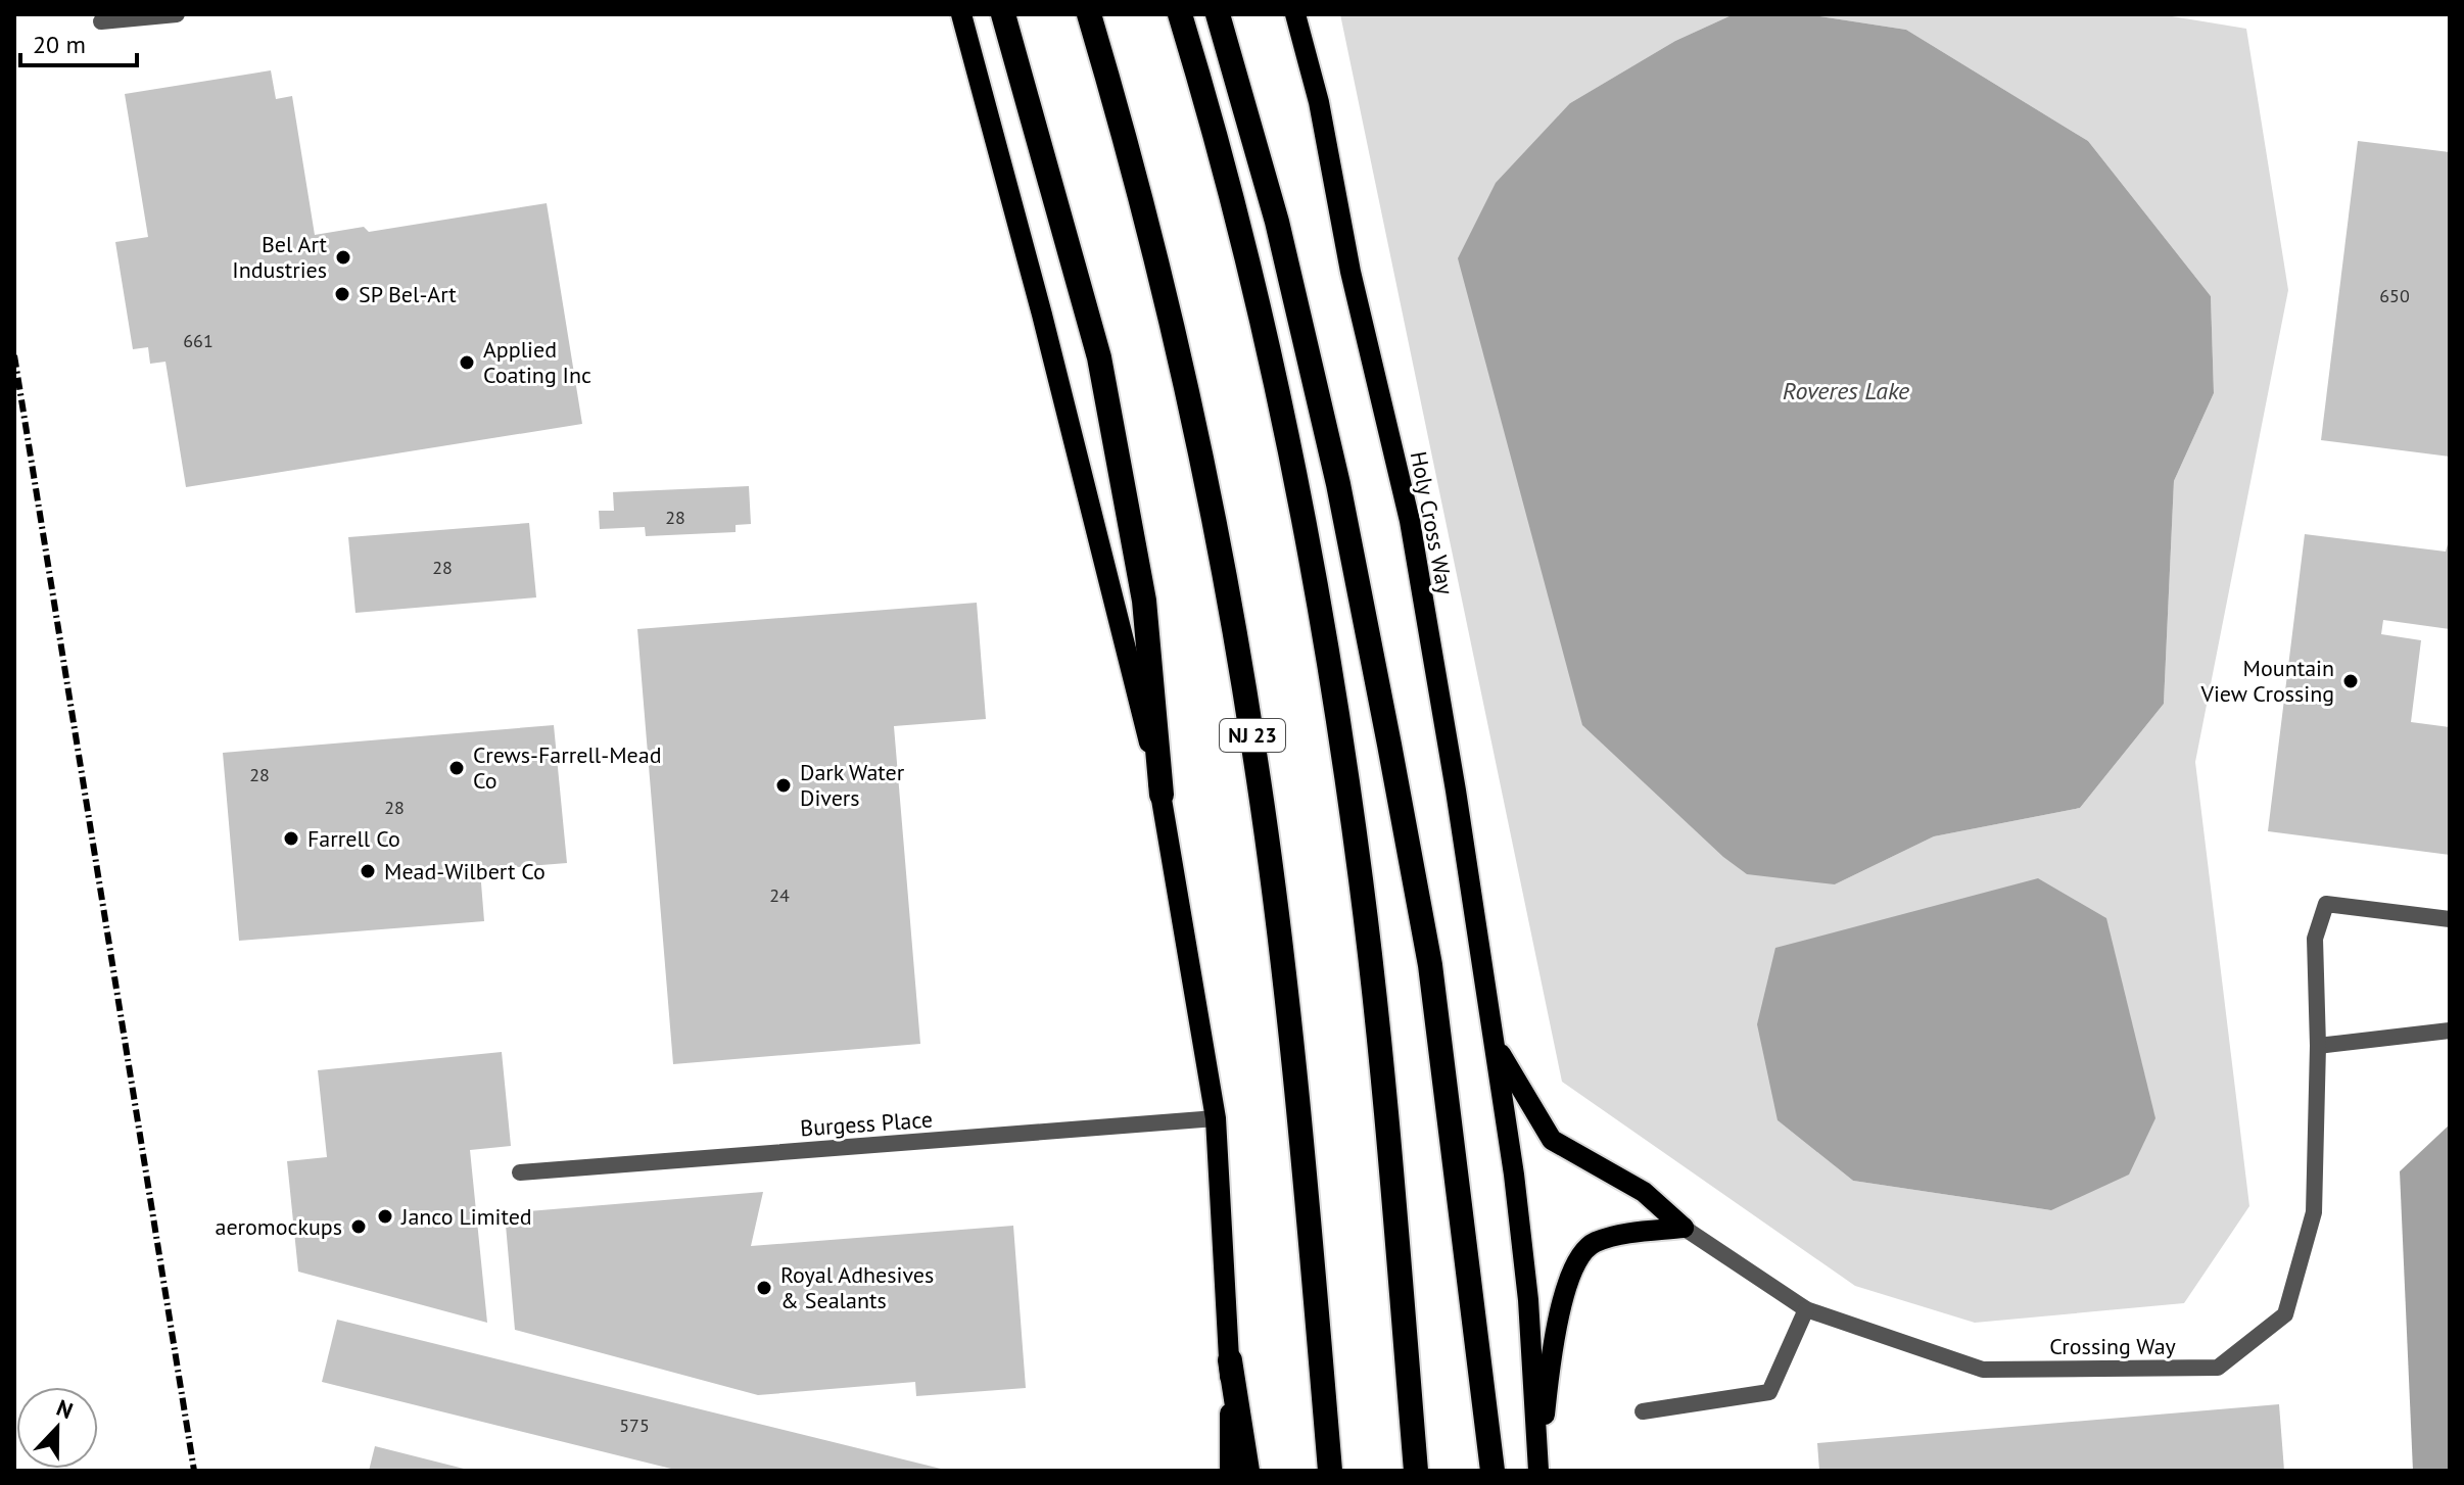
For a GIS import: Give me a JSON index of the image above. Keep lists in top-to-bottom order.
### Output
{
  "streets": {
    "highway": ["NJ 23"],
    "main road": ["Holy Cross Way"],
    "lane": ["Burgess Place", "Crossing Way"]
  },
  "water": ["Roveres Lake"],
  "places": [
    "Bel Art Industries",
    "SP Bel-Art",
    "Applied Coating Inc",
    "Mountain View Crossing",
    "Crews-Farrell-Mead Co",
    "Dark Water Divers",
    "Farrell Co",
    "Mead-Wilbert Co",
    "Janco Limited",
    "aeromockups",
    "Royal Adhesives & Sealants"
  ],
  "house_numbers": [
    "650",
    "661",
    "28",
    "28",
    "28",
    "28",
    "24",
    "575"
  ],
  "scale_bar": "20 m",
  "north": "top"
}
